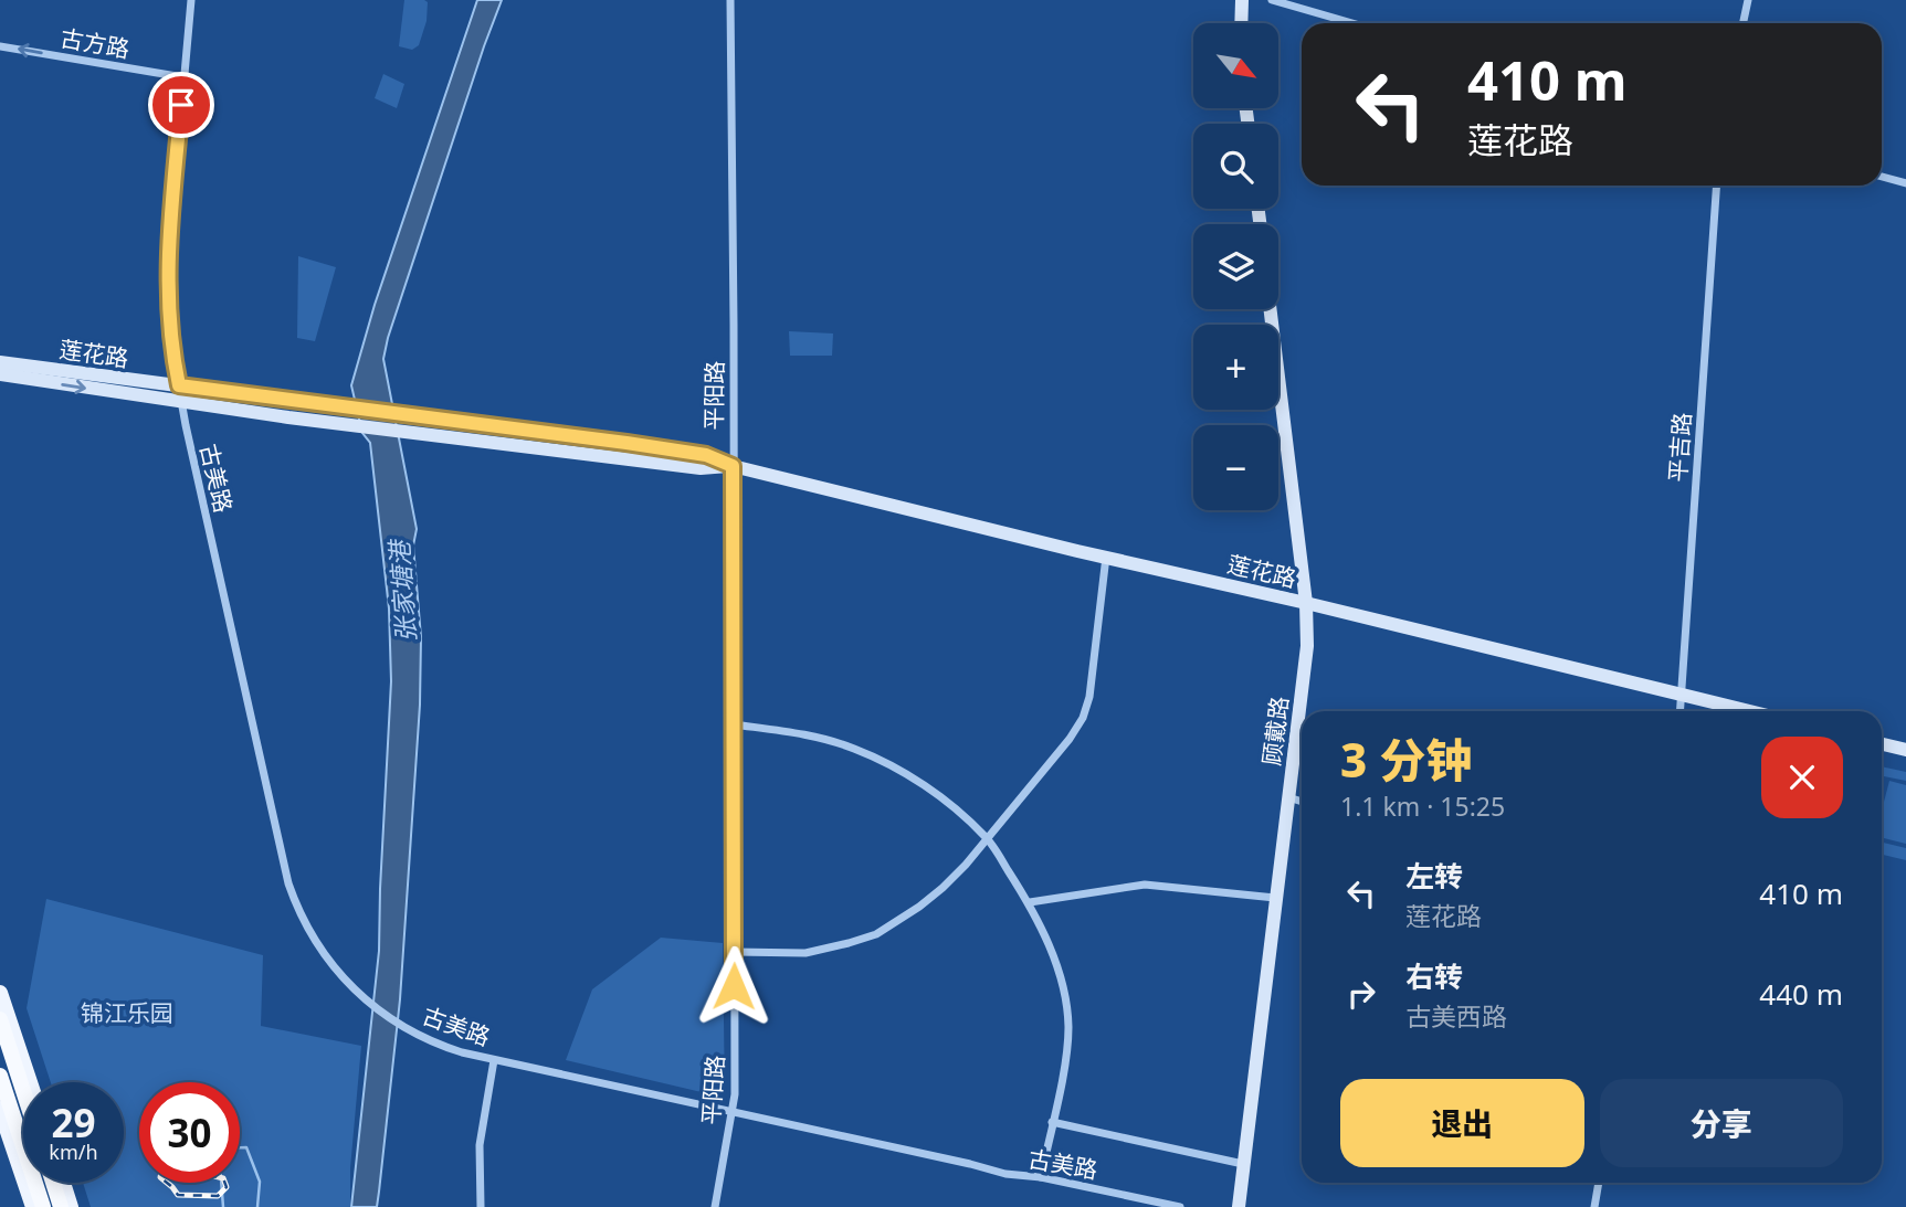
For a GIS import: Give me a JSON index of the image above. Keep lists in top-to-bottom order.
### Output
{
  "streets": {
    "main road": ["莲花路", "顾戴路"],
    "street": [
      "古方路",
      "平阳路",
      "平吉路",
      "古美路"
    ]
  },
  "crossings": [
    ["古方路", "古美路"],
    ["莲花路", "平阳路"],
    ["莲花路", "平吉路"],
    ["莲花路", "古美路"],
    ["莲花路", "顾戴路"],
    ["平阳路", "古美路"]
  ],
  "one_way": ["古方路"],
  "water": ["张家塘港"],
  "parks": ["锦江乐园"],
  "north": "bottom right",
  "page": {
    "map_buttons": ["+", "−"],
    "turn": ["410 m", "莲花路"],
    "heading": ["3 分钟", "1.1 km · 15:25"],
    "list": [
      {
        "name": "左转",
        "note": "莲花路",
        "value": "410 m"
      },
      {
        "name": "右转",
        "note": "古美西路",
        "value": "440 m"
      }
    ],
    "buttons": ["退出", "分享"],
    "speed": "29 km/h",
    "limit": "30"
  }
}
